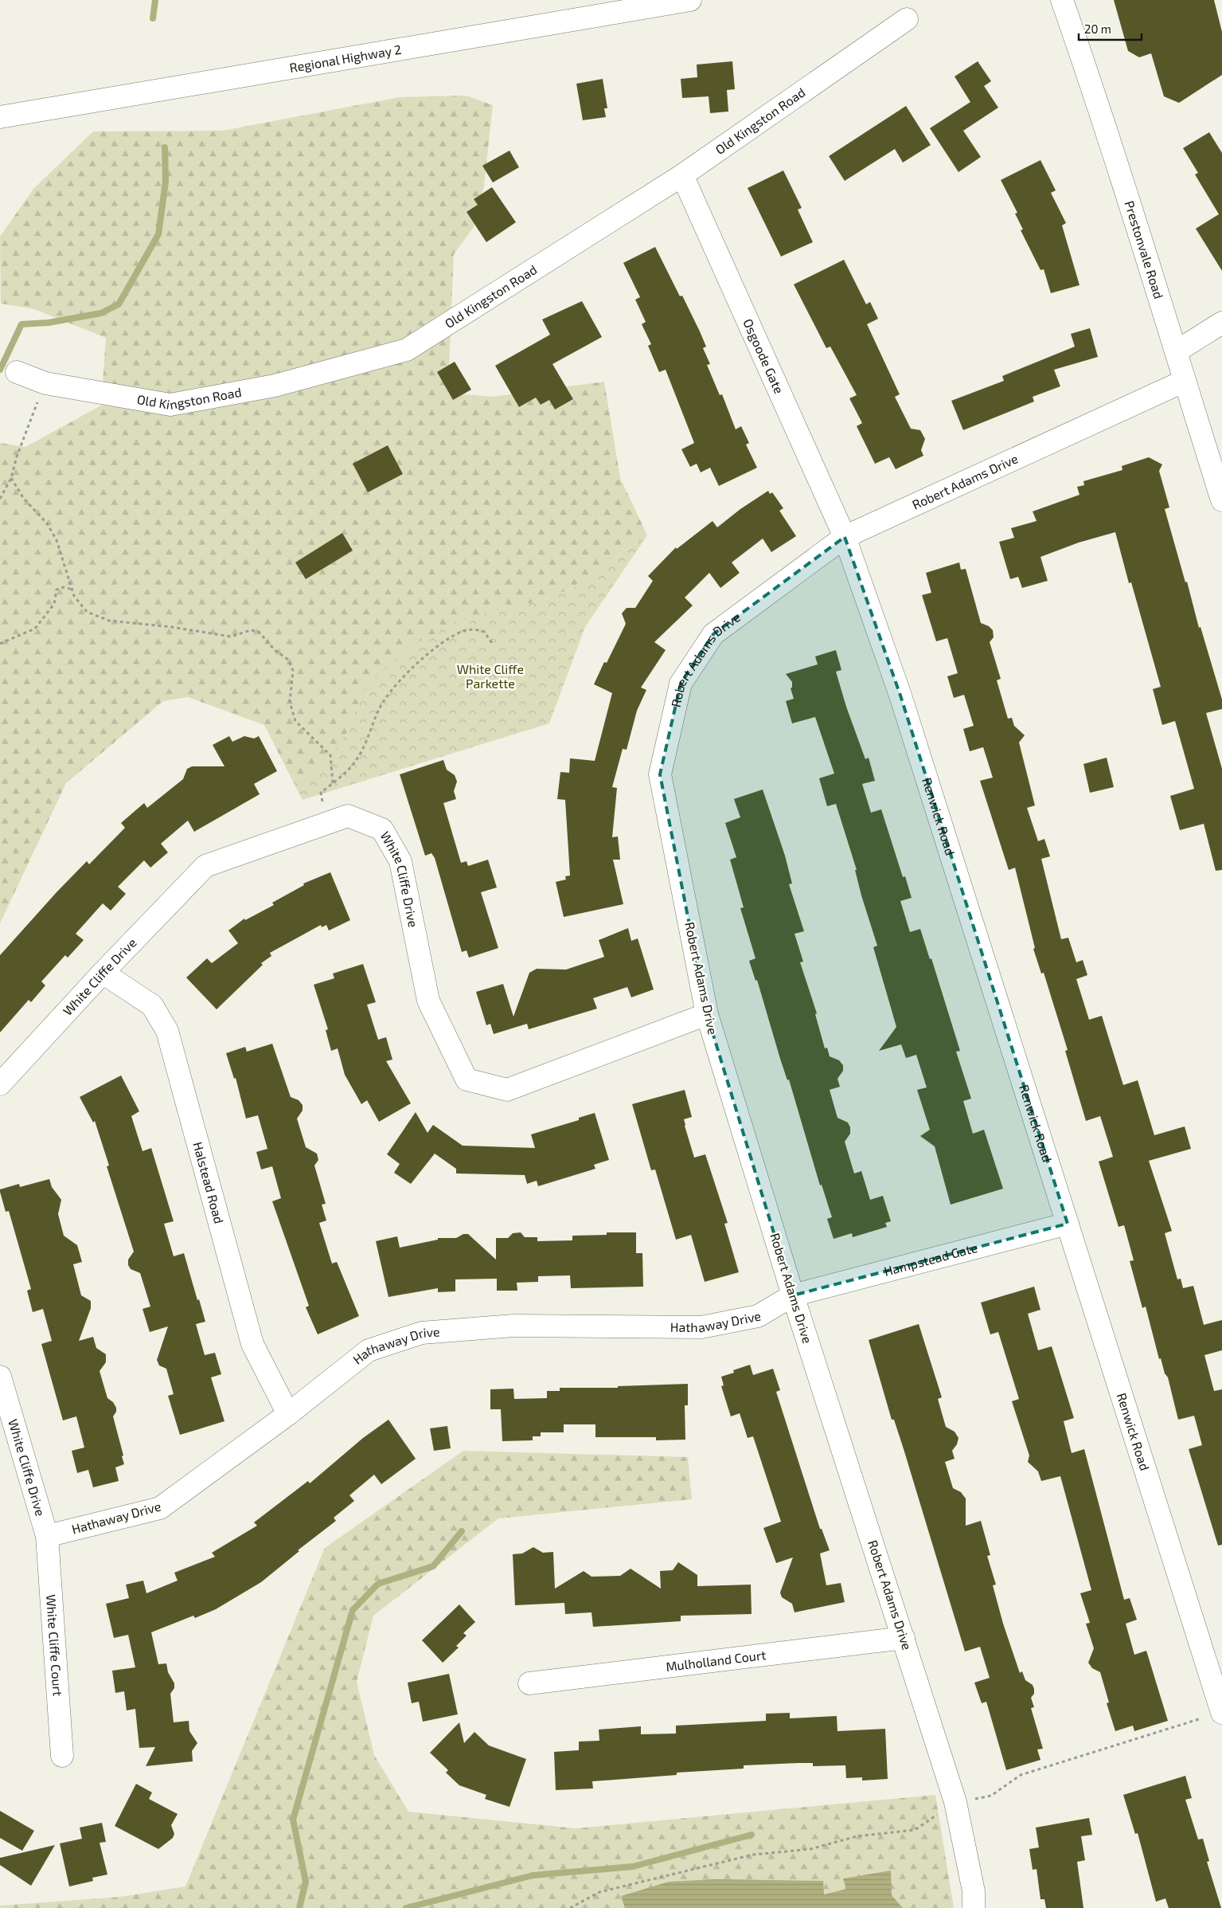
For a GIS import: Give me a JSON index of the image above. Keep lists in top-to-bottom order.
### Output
{
  "streets": {
    "street": [
      "Regional Highway 2",
      "Old Kingston Road",
      "Prestonvale Road",
      "Osgoode Gate",
      "Robert Adams Drive",
      "Renwick Road",
      "White Cliffe Drive",
      "Halstead Road",
      "Hampstead Gate",
      "Hathaway Drive",
      "White Cliffe Court",
      "Mulholland Court"
    ]
  },
  "crossings": [
    ["Old Kingston Road", "Osgoode Gate"],
    ["Prestonvale Road", "Robert Adams Drive"],
    ["Osgoode Gate", "Robert Adams Drive"],
    ["Osgoode Gate", "Renwick Road"],
    ["Robert Adams Drive", "Renwick Road"],
    ["Robert Adams Drive", "White Cliffe Drive"],
    ["Robert Adams Drive", "Hampstead Gate"],
    ["Robert Adams Drive", "Hathaway Drive"],
    ["Robert Adams Drive", "Mulholland Court"],
    ["Renwick Road", "Hampstead Gate"],
    ["White Cliffe Drive", "Halstead Road"],
    ["White Cliffe Drive", "Hathaway Drive"],
    ["White Cliffe Drive", "White Cliffe Court"],
    ["Halstead Road", "Hathaway Drive"],
    ["Hampstead Gate", "Hathaway Drive"],
    ["Hathaway Drive", "White Cliffe Court"]
  ],
  "parks": ["White Cliffe Parkette"],
  "scale_bar": "20 m"
}
